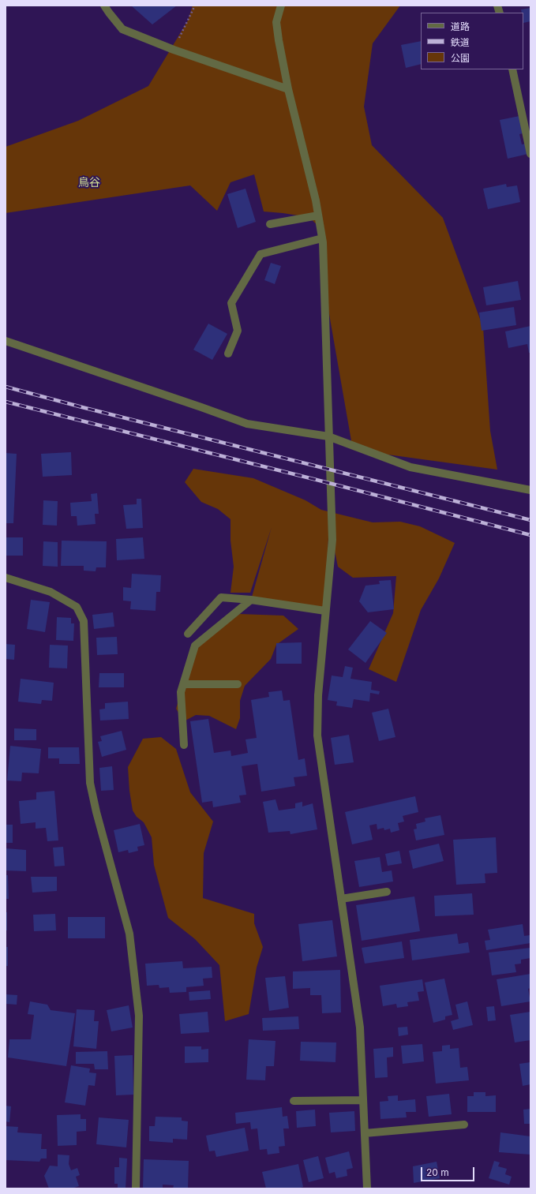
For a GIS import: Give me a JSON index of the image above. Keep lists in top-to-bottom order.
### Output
{
  "districts": ["鳥谷"],
  "legend": ["道路", "鉄道", "公園"],
  "scale_bar": "20 m"
}
